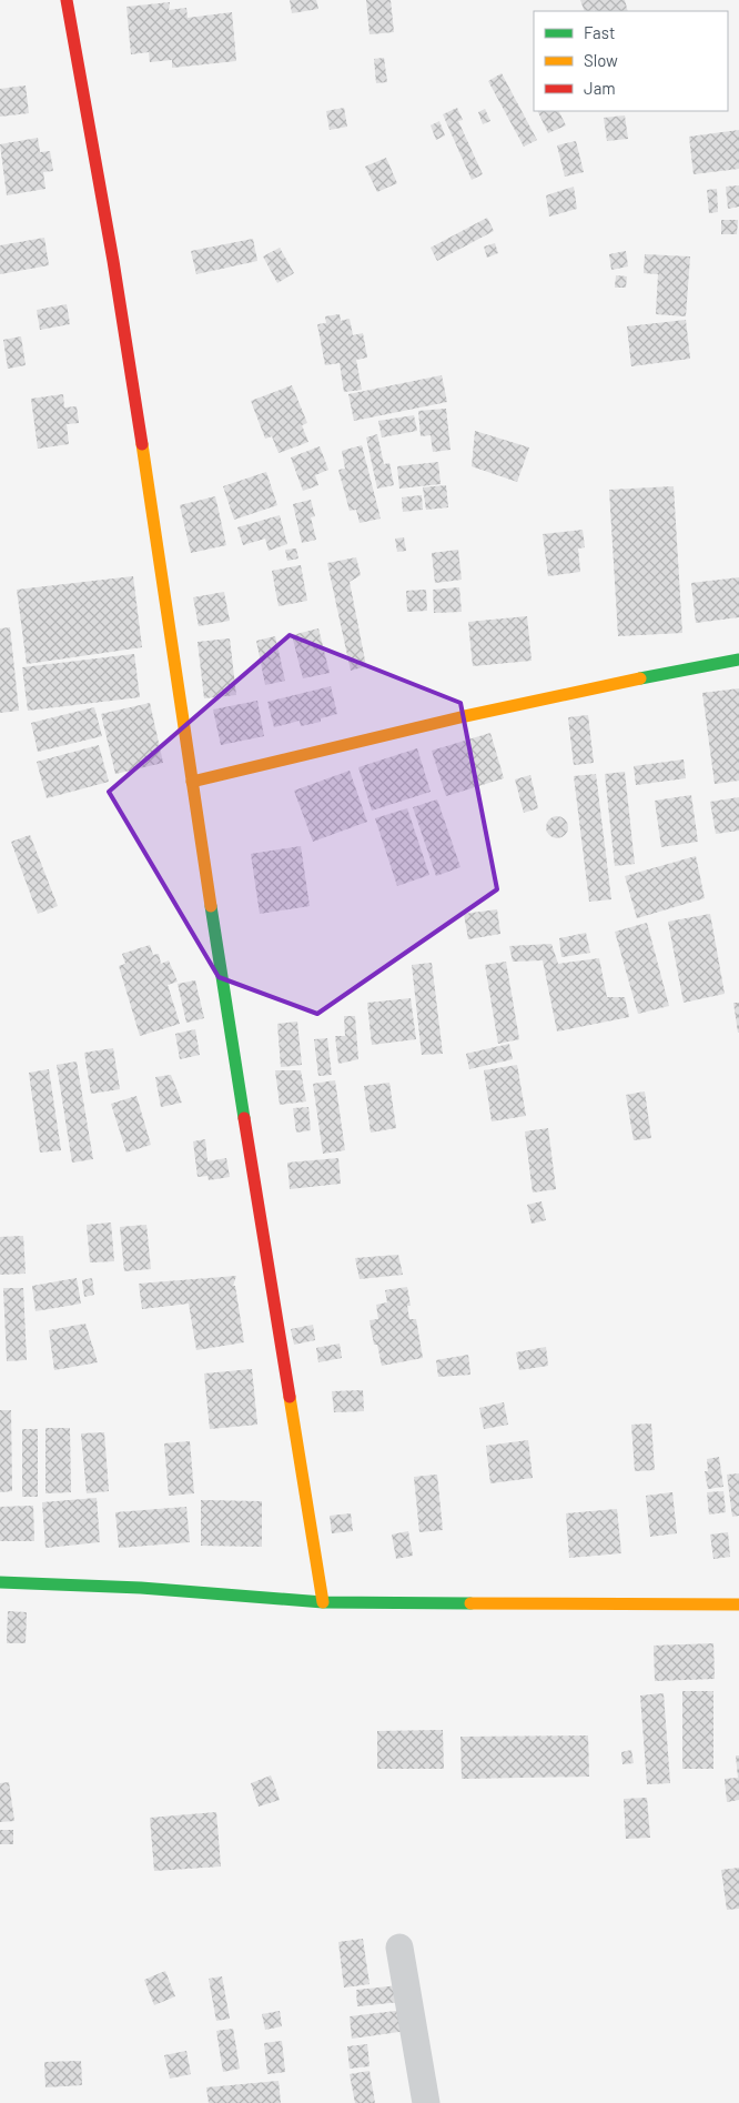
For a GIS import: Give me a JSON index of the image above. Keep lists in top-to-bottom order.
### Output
{
  "legend": ["Fast", "Slow", "Jam"]
}
